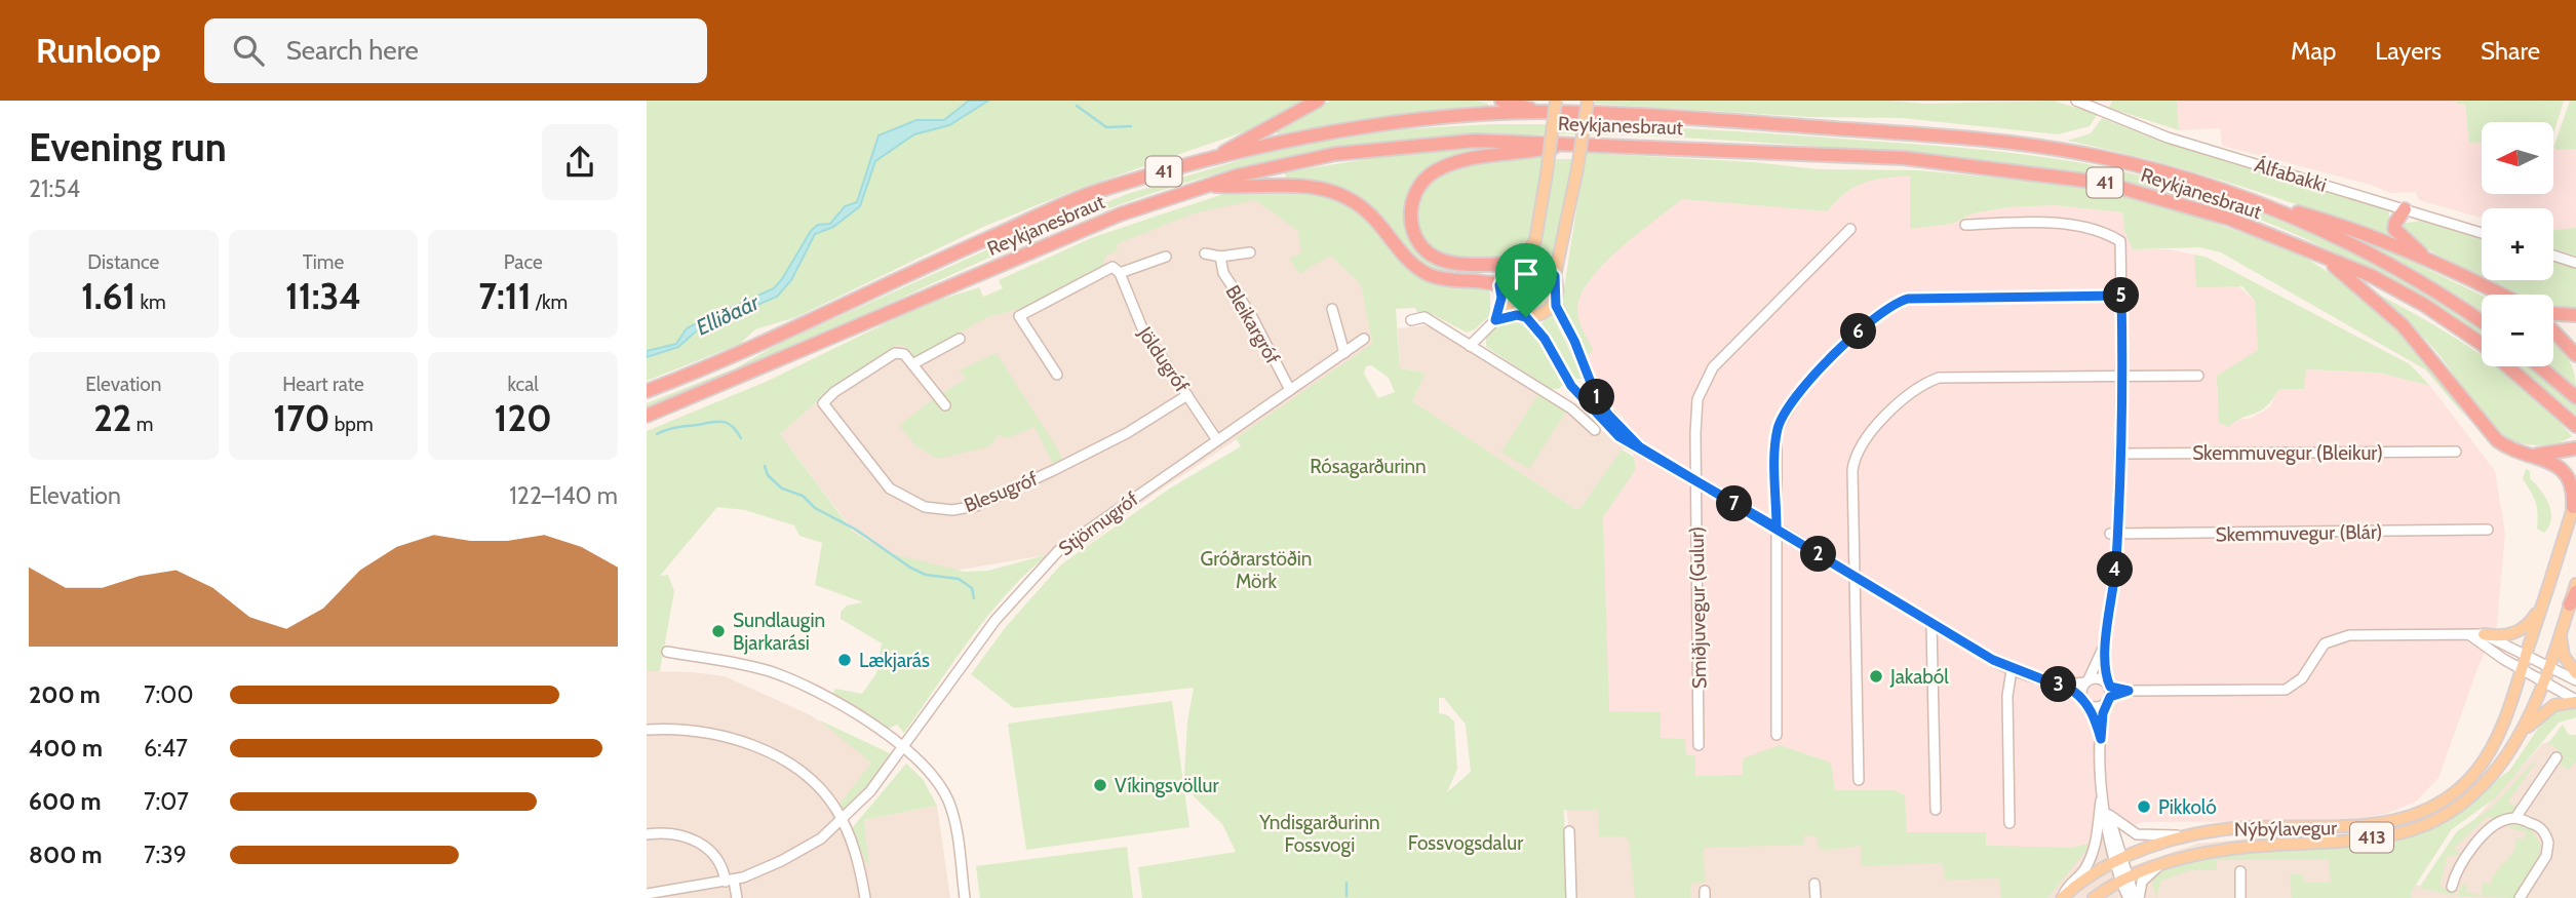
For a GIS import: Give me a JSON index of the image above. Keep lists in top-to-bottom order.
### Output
{
  "streets": {
    "highway": ["Reykjanesbraut", "41"],
    "main road": ["Nýbýlavegur", "413"],
    "street": [
      "Álfabakki",
      "Bleikargróf",
      "Jöldugróf",
      "Skemmuvegur (Bleikur)",
      "Blesugróf",
      "Stjörnugróf",
      "Skemmuvegur (Blár)",
      "Smiðjuvegur (Gulur)"
    ]
  },
  "crossings": [
    ["Bleikargróf", "Stjörnugróf"],
    ["Jöldugróf", "Blesugróf"],
    ["Jöldugróf", "Stjörnugróf"]
  ],
  "water": ["Elliðaár"],
  "parks": [
    "Rósagarðurinn",
    "Gróðrarstöðin Mörk",
    "Yndisgarðurinn Fossvogi",
    "Fossvogsdalur"
  ],
  "places": [
    "Sundlaugin Bjarkarási",
    "Lækjarás",
    "Jakaból",
    "Víkingsvöllur",
    "Pikkoló"
  ],
  "north": "left",
  "page": {
    "header": "Runloop",
    "search": "Search here",
    "nav": ["Map", "Layers", "Share"],
    "heading": ["Evening run", "21:54"],
    "map_buttons": ["+", "−"],
    "stats": [
      ["Distance", "1.61 km"],
      ["Time", "11:34"],
      ["Pace", "7:11 /km"],
      ["Elevation", "22 m"],
      ["Heart rate", "170 bpm"],
      ["kcal", "120"]
    ],
    "pins": [
      "5",
      "6",
      "1",
      "7",
      "2",
      "4",
      "3"
    ],
    "chart": ["Elevation", "122–140 m"],
    "list": [
      {
        "name": "200 m",
        "note": "7:00"
      },
      {
        "name": "400 m",
        "note": "6:47"
      },
      {
        "name": "600 m",
        "note": "7:07"
      },
      {
        "name": "800 m",
        "note": "7:39"
      }
    ]
  }
}
